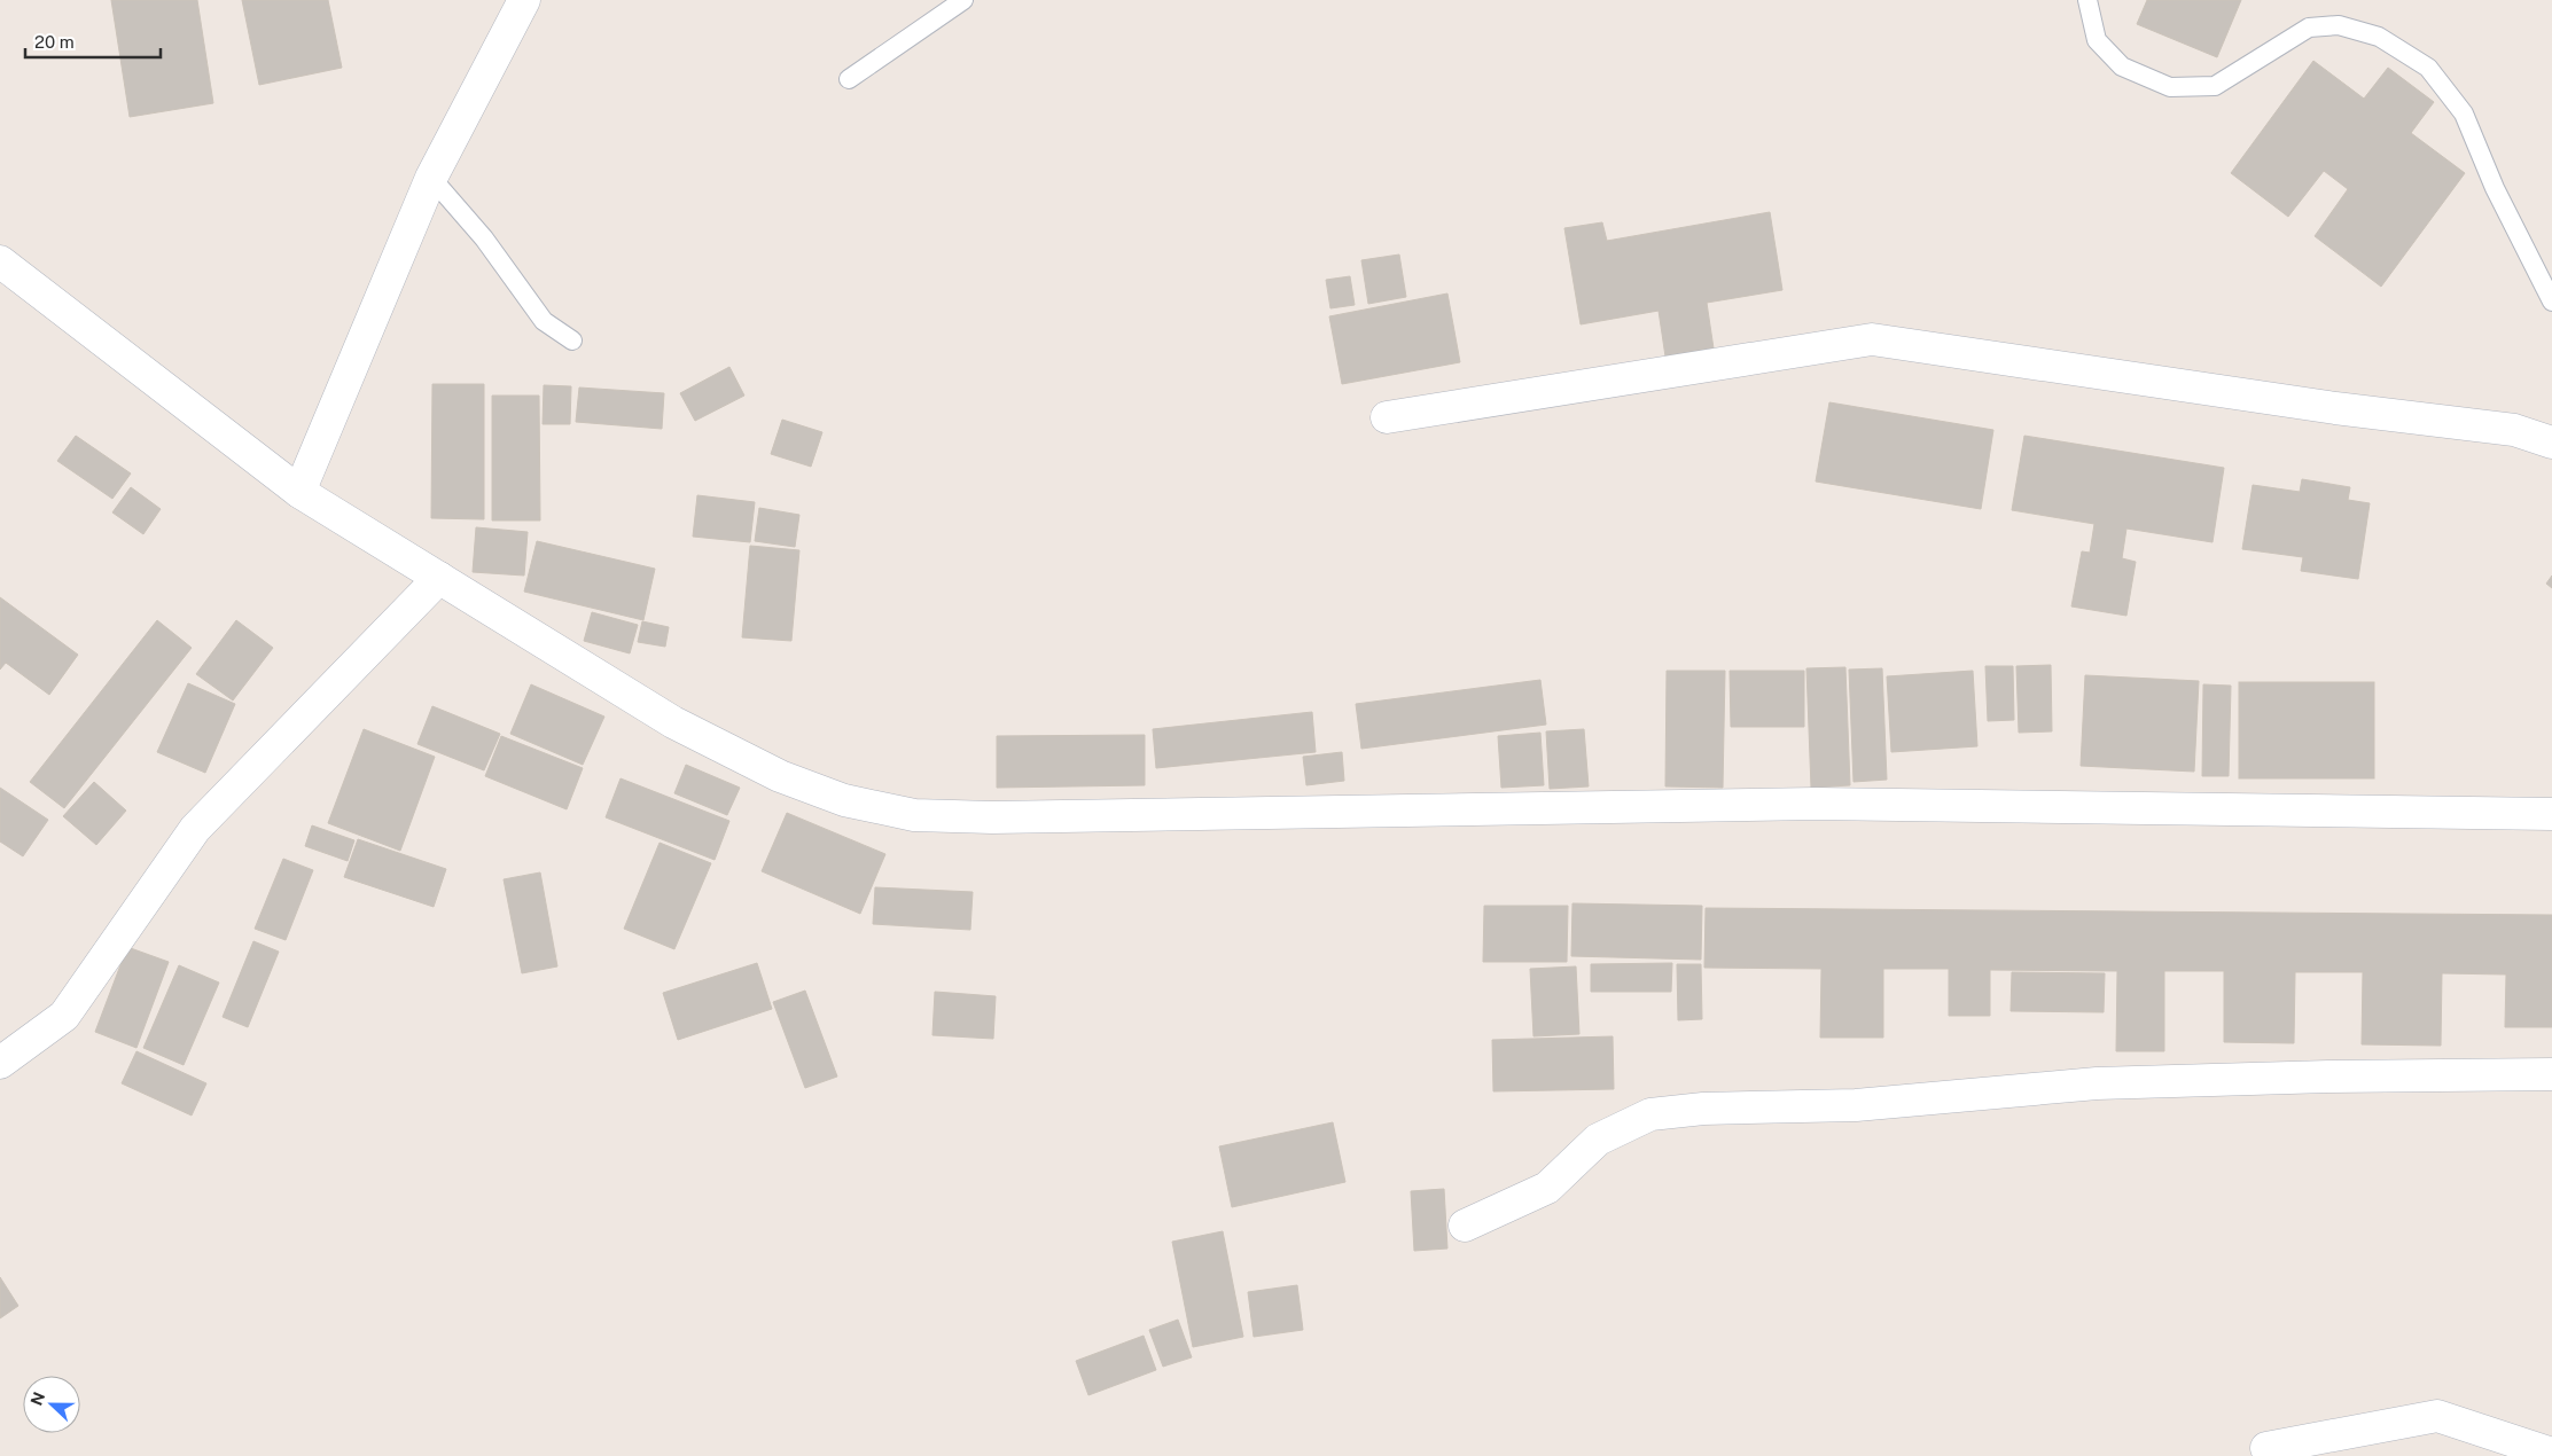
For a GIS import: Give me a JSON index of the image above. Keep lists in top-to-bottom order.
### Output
{
  "scale_bar": "20 m",
  "north": "left"
}
